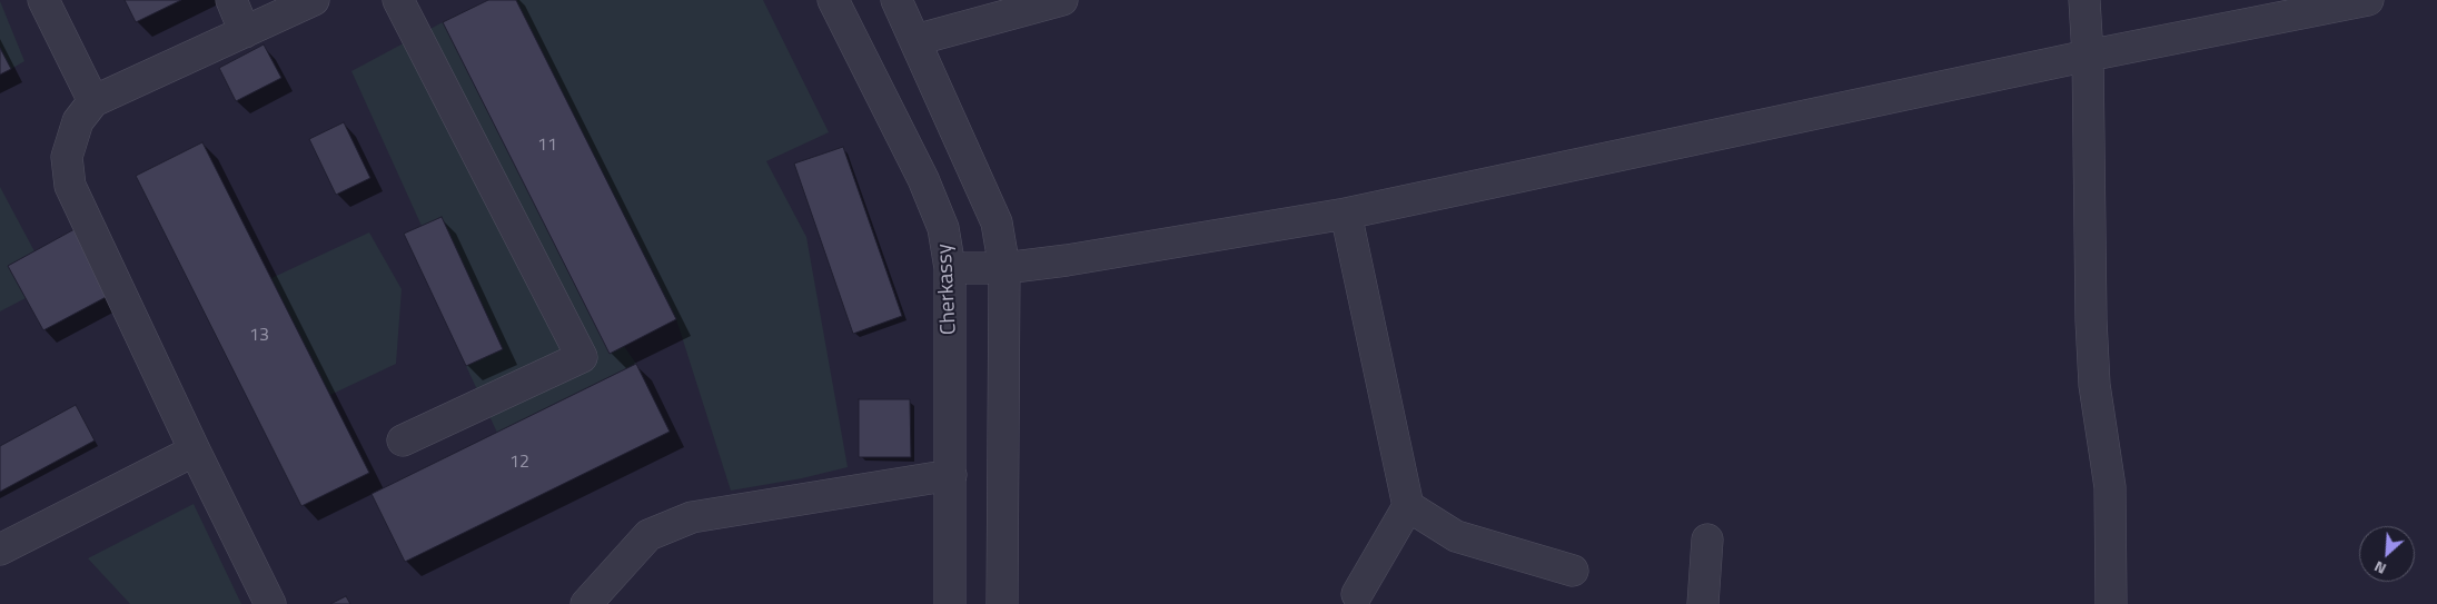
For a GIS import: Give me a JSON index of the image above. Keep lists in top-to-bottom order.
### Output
{
  "streets": {
    "street": ["Cherkassy"]
  },
  "house_numbers": ["11", "13", "12"],
  "north": "bottom left"
}
